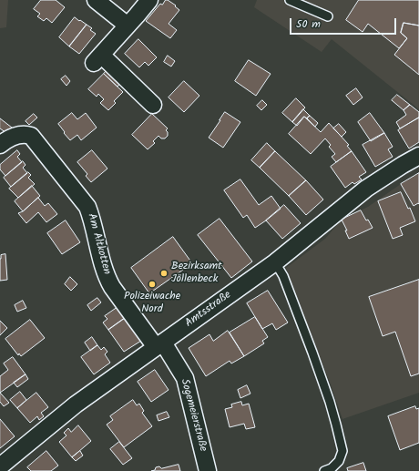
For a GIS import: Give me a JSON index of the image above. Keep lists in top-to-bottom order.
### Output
{
  "streets": {
    "street": ["Am Altkotten", "Amtsstraße", "Sogemeierstraße"]
  },
  "crossings": [
    ["Am Altkotten", "Amtsstraße"],
    ["Am Altkotten", "Sogemeierstraße"],
    ["Amtsstraße", "Sogemeierstraße"]
  ],
  "places": ["Bezirksamt Jöllenbeck", "Polizeiwache Nord"],
  "scale_bar": "50 m"
}
